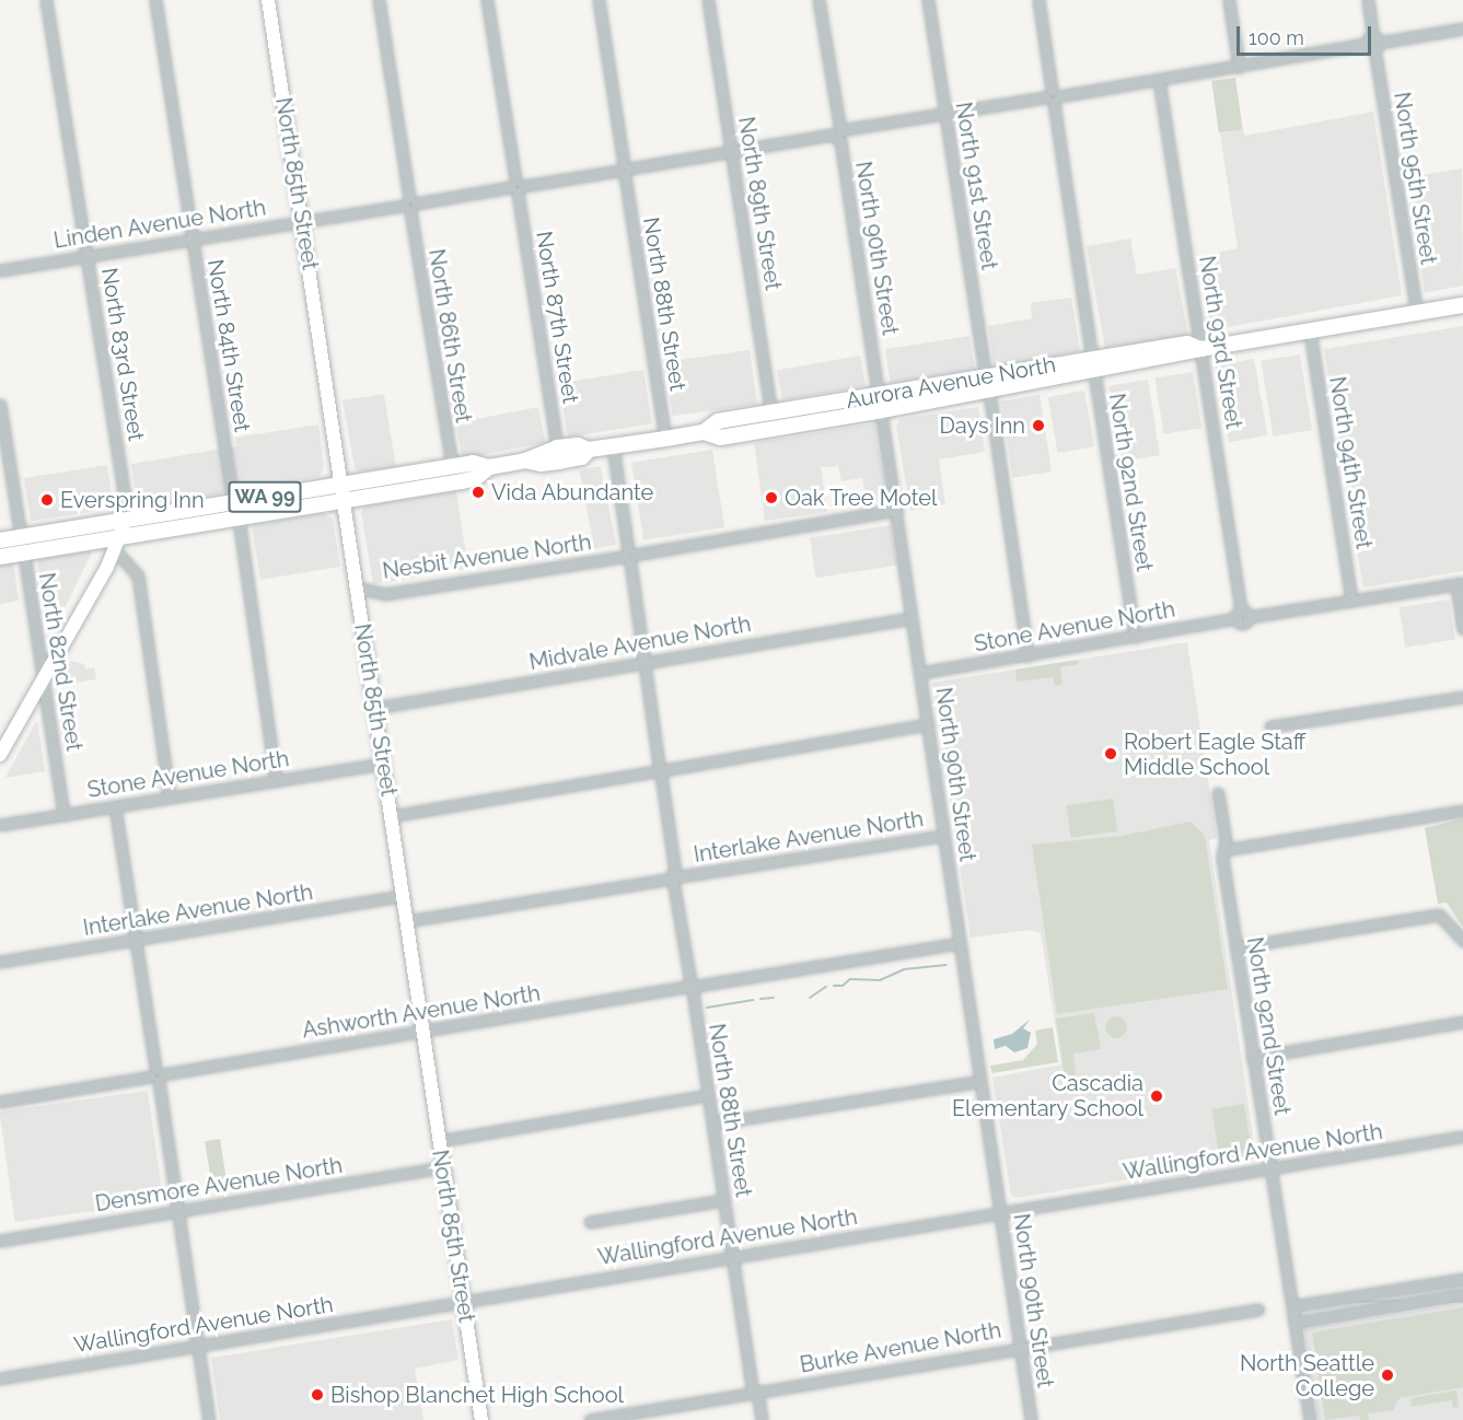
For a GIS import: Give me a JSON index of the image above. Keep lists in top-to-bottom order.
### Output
{
  "streets": {
    "highway": ["Aurora Avenue North", "WA 99"],
    "main road": ["North 85th Street"],
    "street": [
      "North 95th Street",
      "North 91st Street",
      "North 89th Street",
      "Linden Avenue North",
      "North 90th Street",
      "North 88th Street",
      "North 87th Street",
      "North 86th Street",
      "North 93rd Street",
      "North 84th Street",
      "North 83rd Street",
      "North 94th Street",
      "North 92nd Street",
      "Nesbit Avenue North",
      "Stone Avenue North",
      "Midvale Avenue North",
      "North 82nd Street",
      "Interlake Avenue North",
      "Ashworth Avenue North",
      "Wallingford Avenue North",
      "Densmore Avenue North",
      "Burke Avenue North"
    ]
  },
  "crossings": [
    ["North 95th Street", "Linden Avenue North"],
    ["North 95th Street", "Aurora Avenue North"],
    ["North 85th Street", "Linden Avenue North"],
    ["North 85th Street", "Aurora Avenue North"],
    ["North 85th Street", "Nesbit Avenue North"],
    ["North 85th Street", "Stone Avenue North"],
    ["North 85th Street", "Midvale Avenue North"],
    ["North 85th Street", "Interlake Avenue North"],
    ["North 85th Street", "Ashworth Avenue North"],
    ["North 85th Street", "Wallingford Avenue North"],
    ["North 85th Street", "Densmore Avenue North"],
    ["North 91st Street", "Linden Avenue North"],
    ["North 91st Street", "Aurora Avenue North"],
    ["North 91st Street", "Stone Avenue North"],
    ["North 89th Street", "Linden Avenue North"],
    ["North 89th Street", "Aurora Avenue North"],
    ["Linden Avenue North", "North 90th Street"],
    ["Linden Avenue North", "North 88th Street"],
    ["Linden Avenue North", "North 87th Street"],
    ["Linden Avenue North", "North 86th Street"],
    ["Linden Avenue North", "North 93rd Street"],
    ["Linden Avenue North", "North 84th Street"],
    ["Linden Avenue North", "North 83rd Street"],
    ["Linden Avenue North", "North 92nd Street"],
    ["North 90th Street", "Aurora Avenue North"],
    ["North 90th Street", "Nesbit Avenue North"],
    ["North 90th Street", "Stone Avenue North"],
    ["North 90th Street", "Midvale Avenue North"],
    ["North 90th Street", "Interlake Avenue North"],
    ["North 90th Street", "Ashworth Avenue North"],
    ["North 90th Street", "Wallingford Avenue North"],
    ["North 90th Street", "Burke Avenue North"],
    ["North 88th Street", "Aurora Avenue North"],
    ["North 88th Street", "Nesbit Avenue North"],
    ["North 88th Street", "Midvale Avenue North"],
    ["North 88th Street", "Interlake Avenue North"],
    ["North 88th Street", "Ashworth Avenue North"],
    ["North 88th Street", "Wallingford Avenue North"],
    ["North 88th Street", "Burke Avenue North"],
    ["North 87th Street", "Aurora Avenue North"],
    ["North 86th Street", "Aurora Avenue North"],
    ["North 93rd Street", "Aurora Avenue North"],
    ["North 93rd Street", "Stone Avenue North"],
    ["North 84th Street", "Aurora Avenue North"],
    ["North 83rd Street", "Aurora Avenue North"],
    ["Aurora Avenue North", "North 94th Street"],
    ["Aurora Avenue North", "North 92nd Street"],
    ["Aurora Avenue North", "North 82nd Street"],
    ["North 94th Street", "Stone Avenue North"],
    ["North 92nd Street", "Stone Avenue North"],
    ["North 92nd Street", "Wallingford Avenue North"],
    ["Stone Avenue North", "North 82nd Street"]
  ],
  "places": [
    "Days Inn",
    "Vida Abundante",
    "Oak Tree Motel",
    "Everspring Inn",
    "Robert Eagle Staff Middle School",
    "Cascadia Elementary School",
    "North Seattle College",
    "Bishop Blanchet High School"
  ],
  "scale_bar": "100 m"
}
